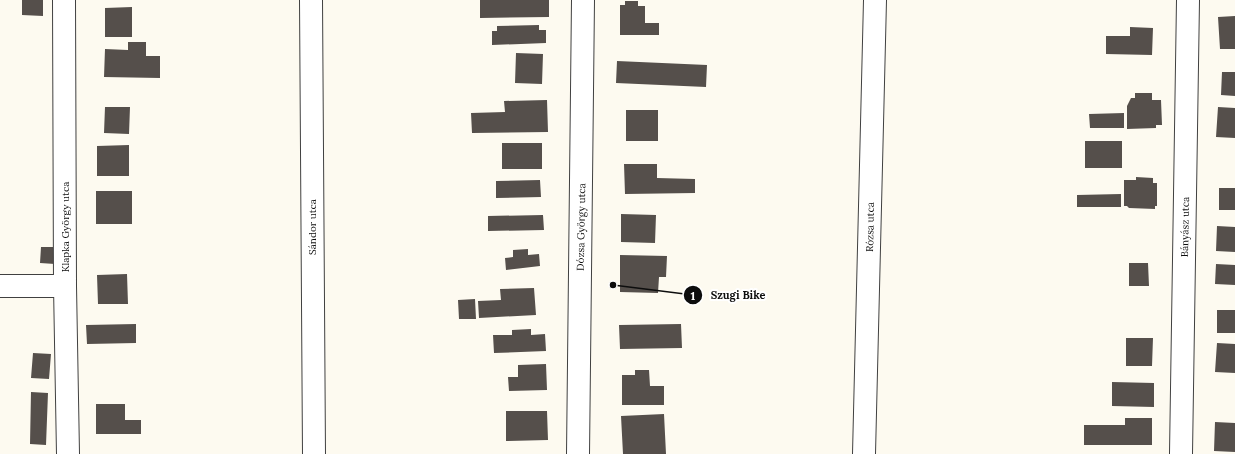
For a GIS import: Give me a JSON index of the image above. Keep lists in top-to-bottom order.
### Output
{
  "streets": {
    "street": [
      "Klapka György utca",
      "Sándor utca",
      "Dózsa György utca",
      "Rózsa utca",
      "Bányász utca"
    ]
  },
  "places": ["Szugi Bike"]
}
